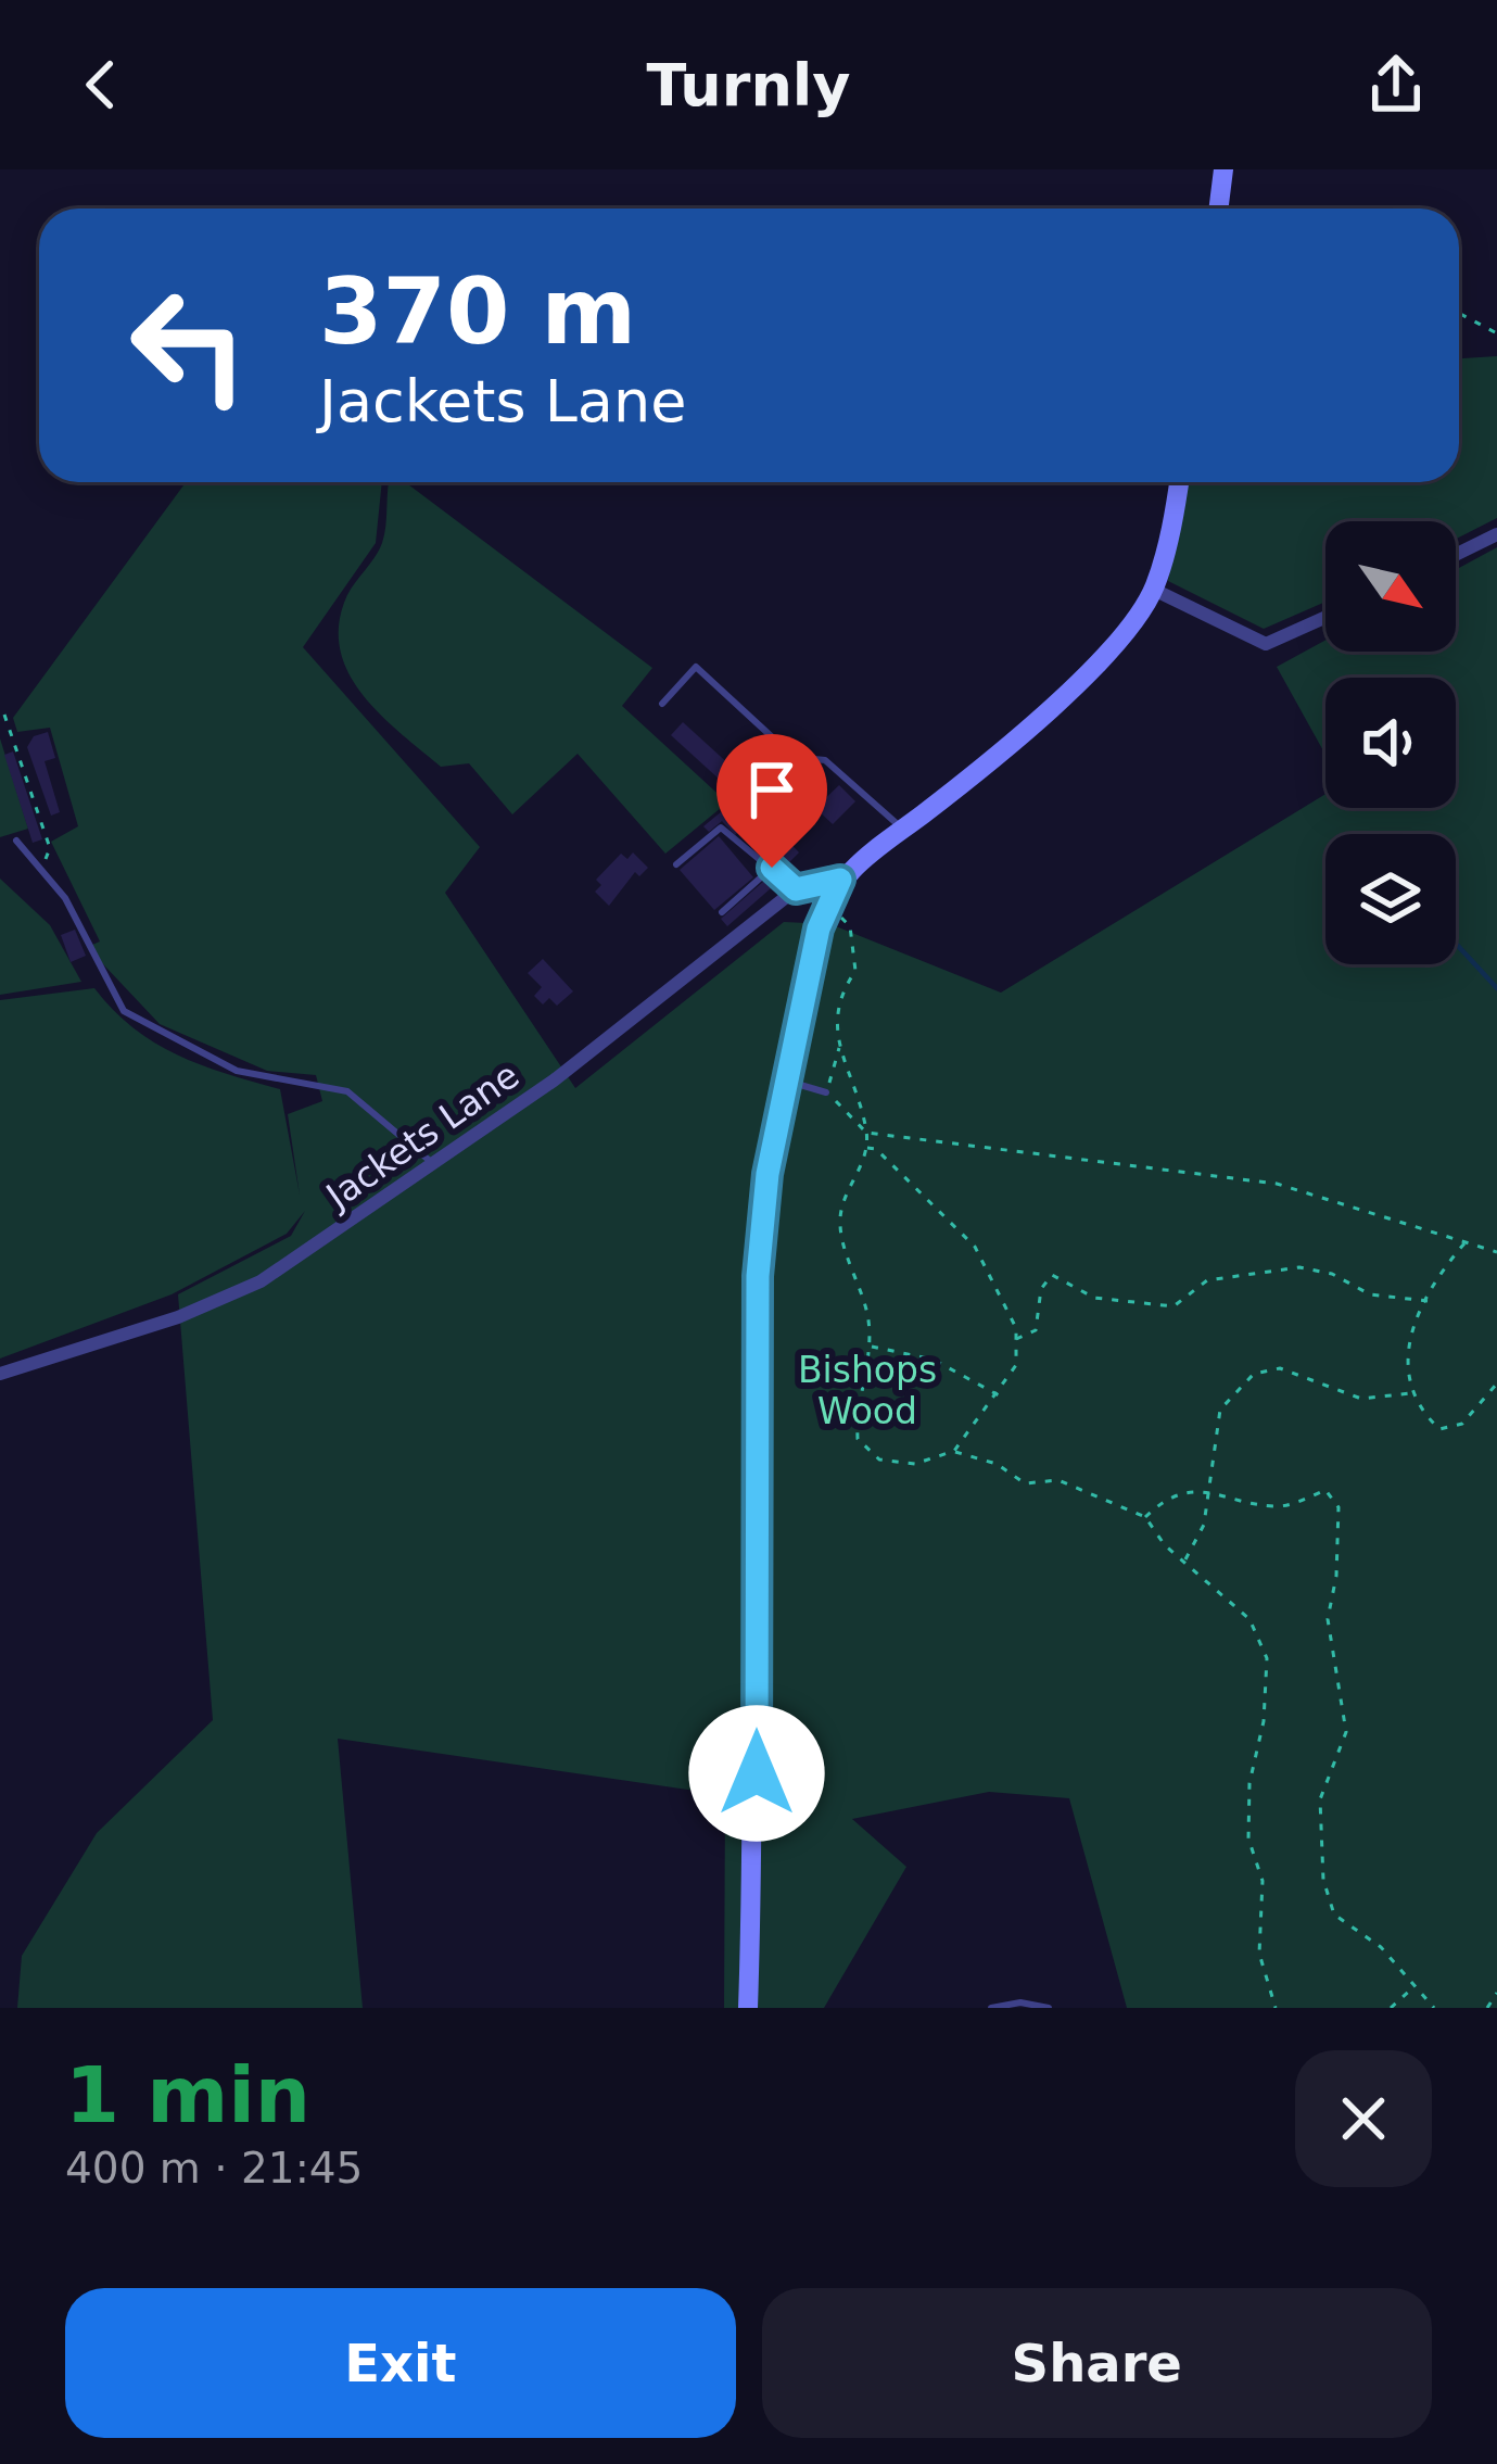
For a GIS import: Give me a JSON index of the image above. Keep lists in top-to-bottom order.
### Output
{
  "streets": {
    "street": ["Jackets Lane"]
  },
  "parks": ["Bishops Wood"],
  "north": "bottom right",
  "page": {
    "header": "Turnly",
    "turn": ["370 m", "Jackets Lane"],
    "heading": ["1 min", "400 m · 21:45"],
    "buttons": ["Exit", "Share"]
  }
}
